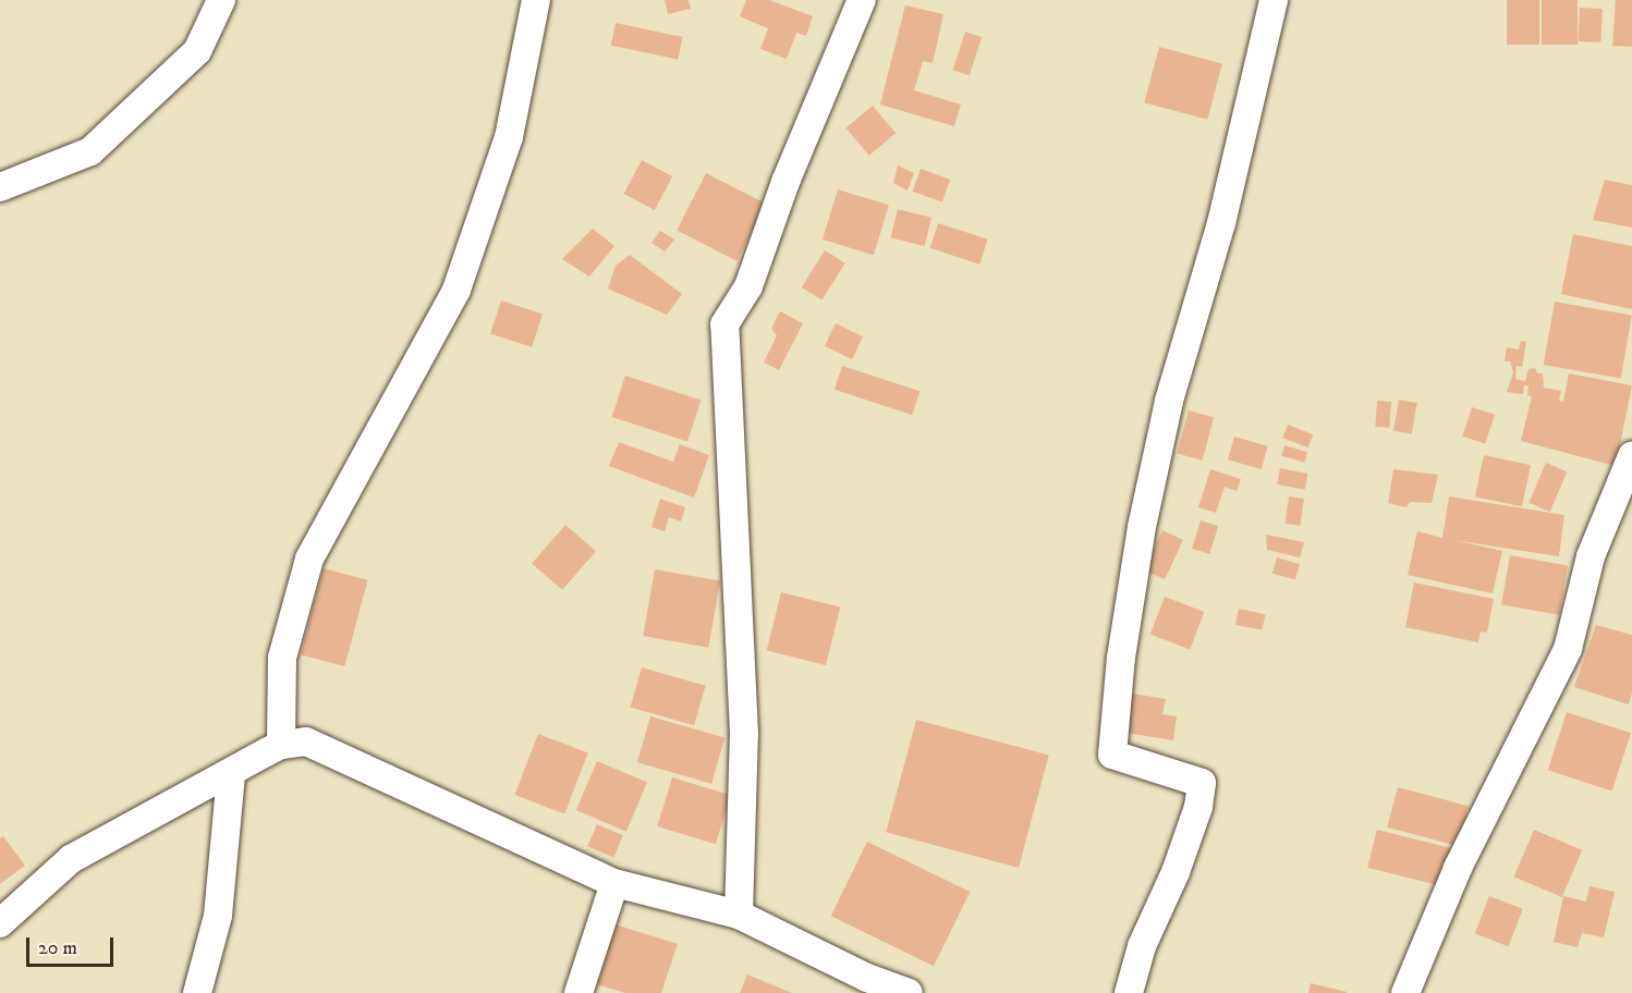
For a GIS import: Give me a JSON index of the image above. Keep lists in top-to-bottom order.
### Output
{
  "scale_bar": "20 m"
}
